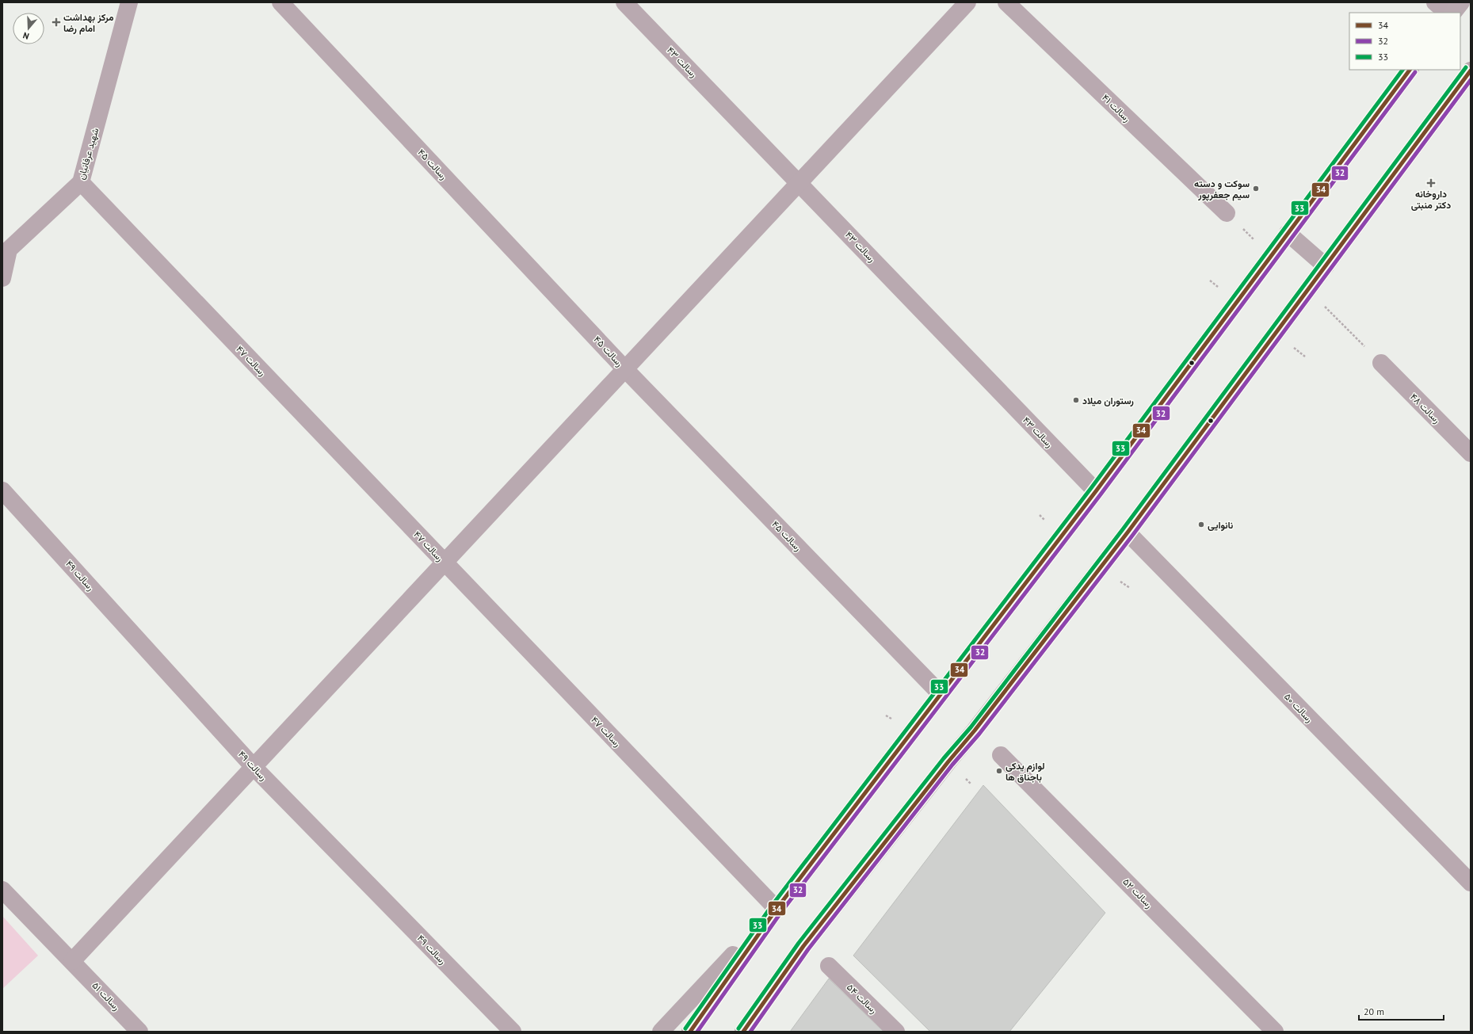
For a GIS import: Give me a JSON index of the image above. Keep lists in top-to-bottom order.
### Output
{
  "streets": {
    "street": [
      "رسالت ۴۳",
      "رسالت ۴۱",
      "شهید عرفانیان",
      "رسالت ۴۵",
      "رسالت ۴۷",
      "رسالت ۴۸",
      "رسالت ۴۹",
      "رسالت ۵۰",
      "رسالت ۵۲",
      "رسالت ۵۱",
      "رسالت ۵۴"
    ]
  },
  "crossings": [
    ["شهید عرفانیان", "رسالت ۴۷"]
  ],
  "places": {
    "health": ["مرکز بهداشت امام رضا", "داروخانه دکتر منبتی"],
    "other": [
      "سوکت و دسته سیم جعفرپور",
      "رستوران میلاد",
      "نانوایی",
      "لوازم یدکی باجناق ها"
    ]
  },
  "lines": ["transit line 33", "transit line 34", "transit line 32"],
  "legend": ["34", "32", "33"],
  "scale_bar": "20 m",
  "north": "bottom"
}
